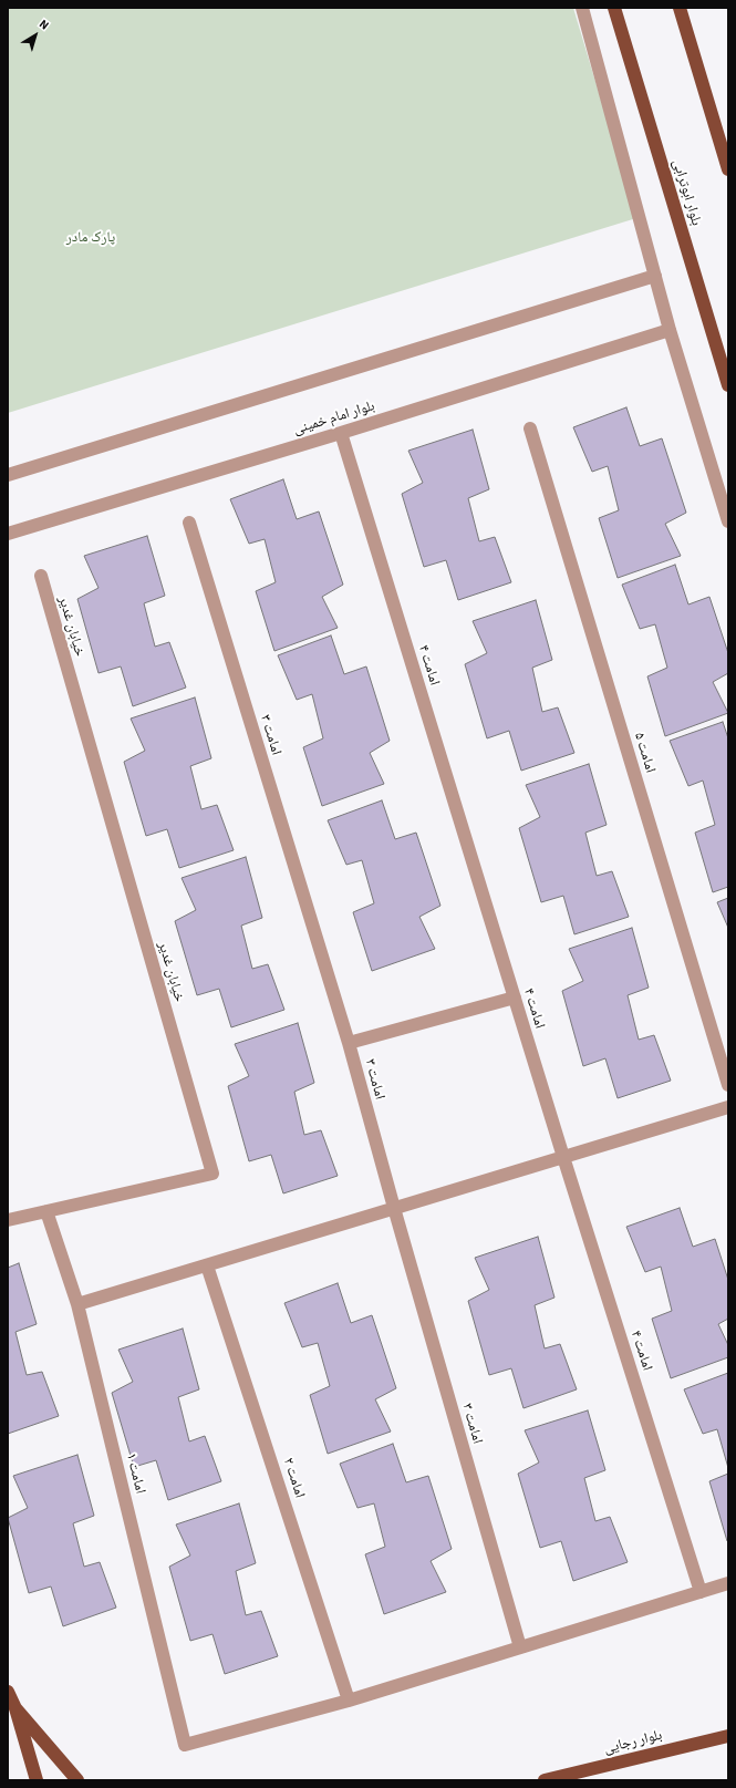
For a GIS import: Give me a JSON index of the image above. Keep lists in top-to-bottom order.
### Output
{
  "streets": {
    "main road": ["بلوار ابوترابی", "بلوار رجایی"],
    "street": [
      "بلوار امام خمینی",
      "خیابان غدیر",
      "امامت ۴",
      "امامت ۳",
      "امامت ۵",
      "امامت ۱",
      "امامت ۲"
    ]
  },
  "crossings": [
    ["بلوار امام خمینی", "امامت ۴"],
    ["خیابان غدیر", "امامت ۱"],
    ["امامت ۱", "امامت ۲"]
  ],
  "parks": ["پارک مادر"],
  "north": "top right"
}
